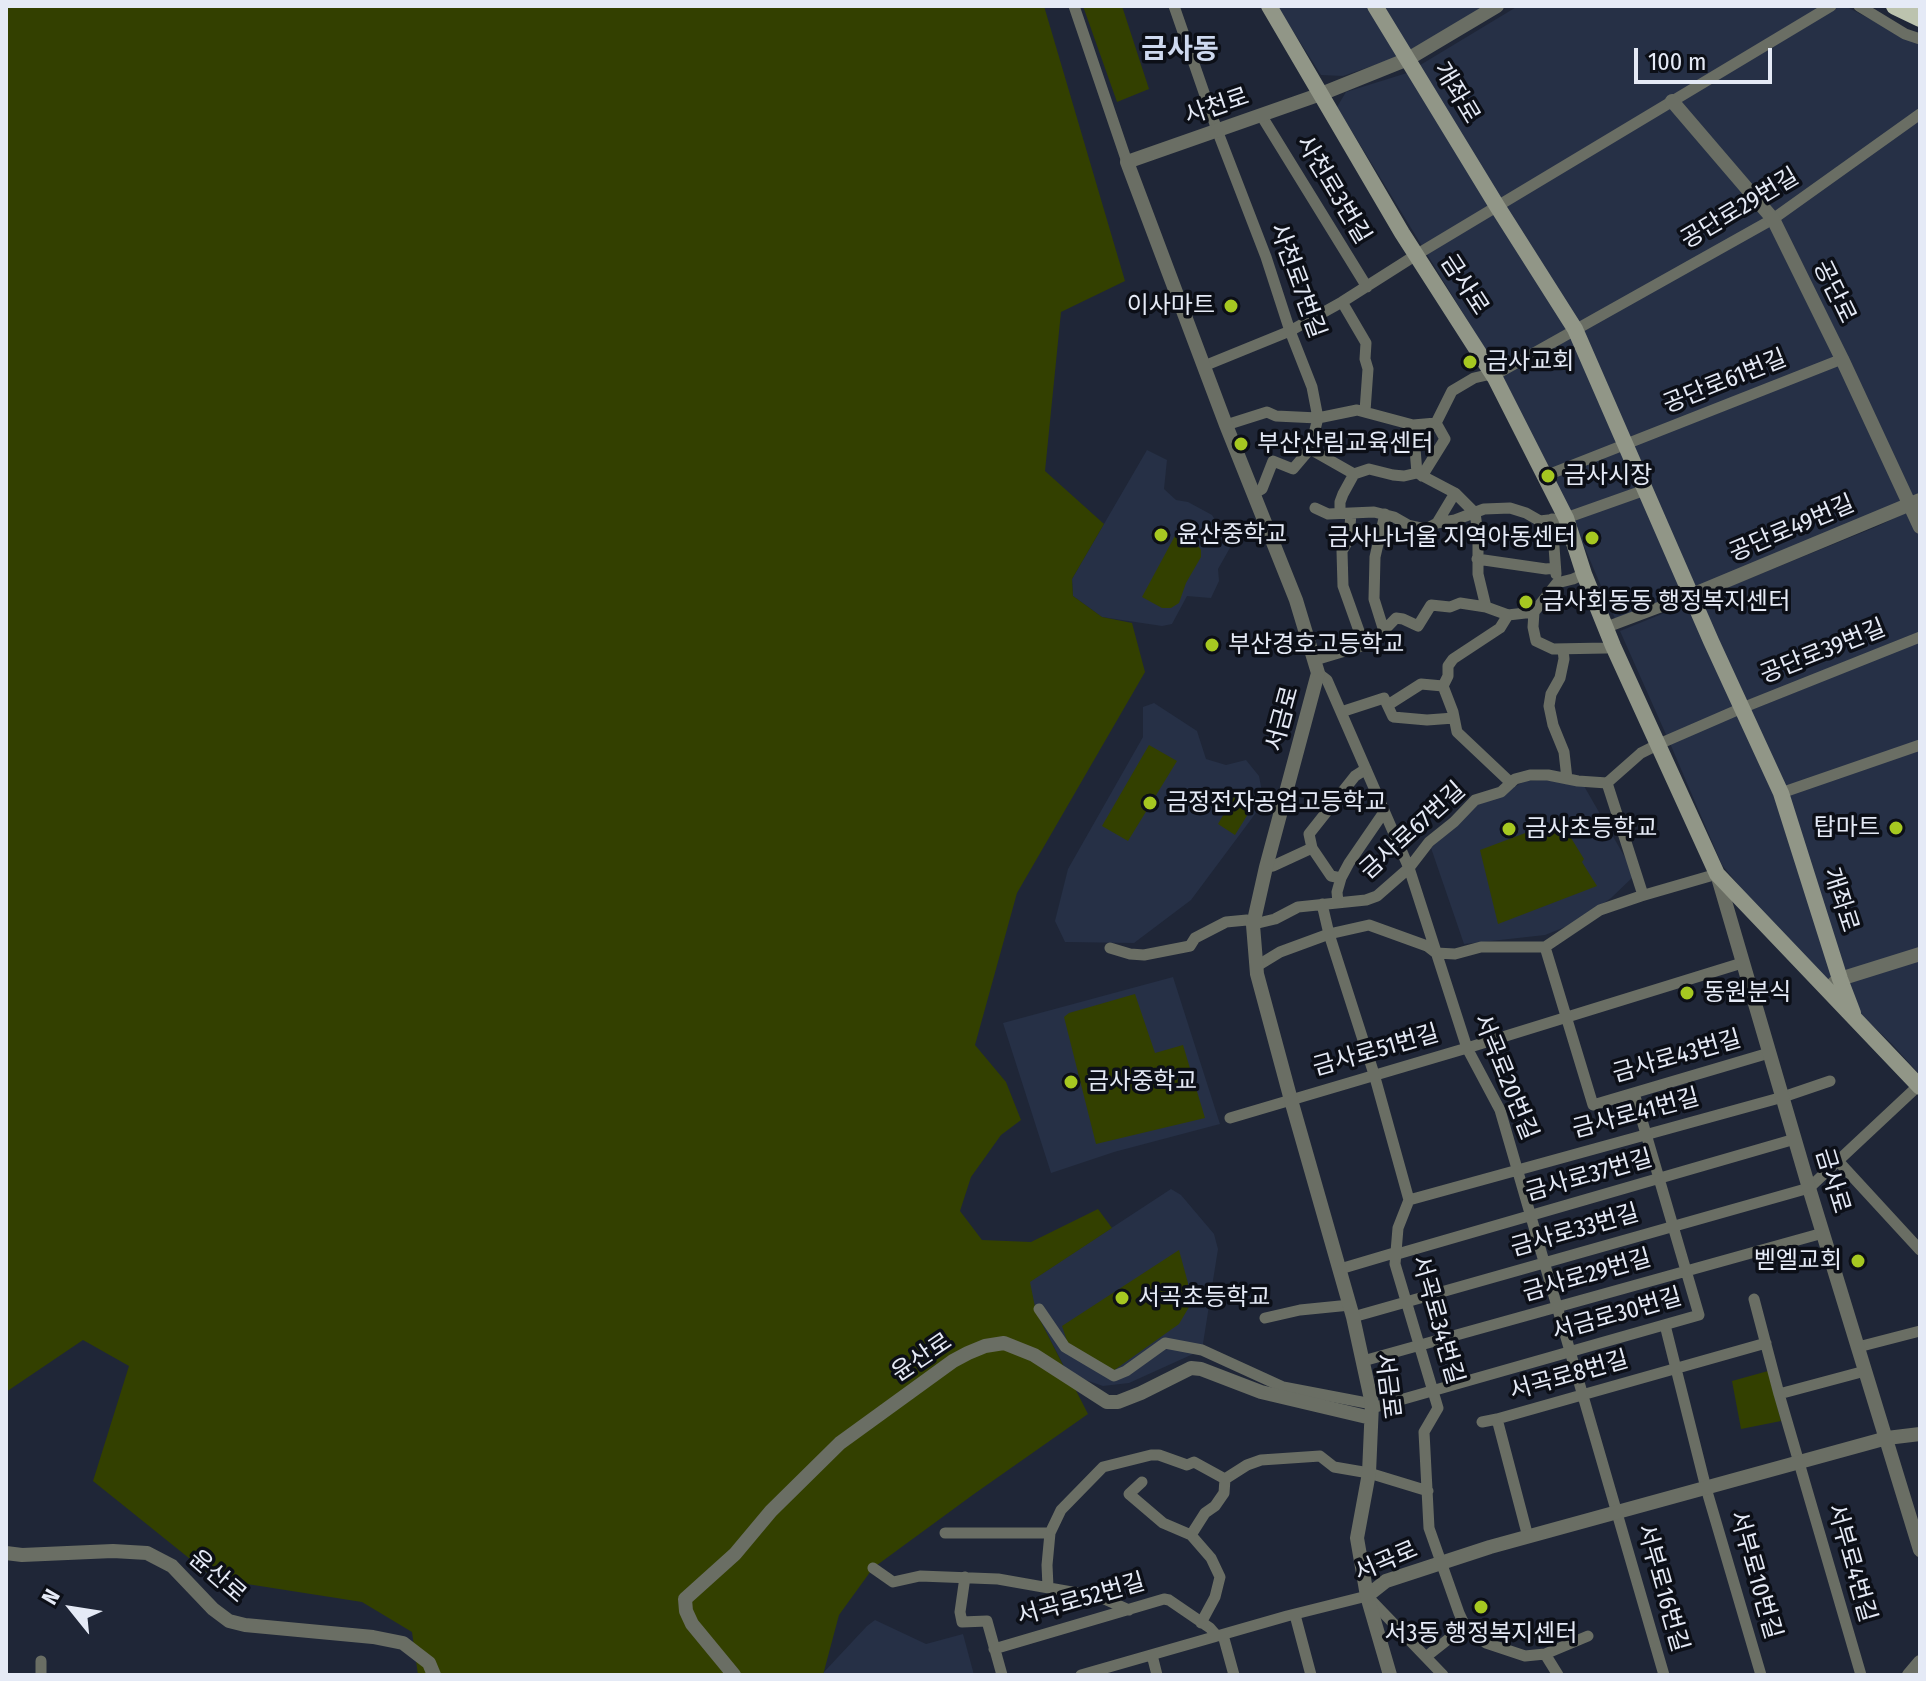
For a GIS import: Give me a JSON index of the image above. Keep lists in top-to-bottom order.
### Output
{
  "streets": {
    "main road": ["개좌로", "금사로"],
    "street": [
      "사천로",
      "사천로3번길",
      "공단로29번길",
      "사천로7번길",
      "공단로",
      "공단로61번길",
      "공단로49번길",
      "공단로39번길",
      "서금로",
      "금사로67번길",
      "금사로51번길",
      "금사로43번길",
      "서곡로20번길",
      "금사로41번길",
      "금사로37번길",
      "금사로33번길",
      "금사로29번길",
      "서금로30번길",
      "서곡로34번길",
      "윤산로",
      "서곡로8번길",
      "서곡로",
      "서부로4번길",
      "서부로10번길",
      "서부로16번길",
      "서곡로52번길"
    ]
  },
  "crossings": [
    ["개좌로", "사천로"],
    ["개좌로", "공단로29번길"],
    ["개좌로", "금사로"],
    ["개좌로", "공단로61번길"],
    ["개좌로", "공단로49번길"],
    ["개좌로", "공단로39번길"],
    ["사천로", "사천로3번길"],
    ["사천로", "사천로7번길"],
    ["사천로", "금사로"],
    ["사천로", "서금로"],
    ["공단로29번길", "공단로"],
    ["금사로", "금사로51번길"],
    ["금사로", "금사로43번길"],
    ["금사로", "금사로41번길"],
    ["금사로", "금사로37번길"],
    ["금사로", "금사로33번길"],
    ["금사로", "금사로29번길"],
    ["금사로", "서곡로"],
    ["공단로", "공단로61번길"],
    ["공단로", "공단로49번길"],
    ["서금로", "금사로67번길"],
    ["서금로", "금사로51번길"],
    ["서금로", "서곡로20번길"],
    ["서금로", "금사로37번길"],
    ["서금로", "금사로33번길"],
    ["서금로", "금사로29번길"],
    ["서금로", "서금로30번길"],
    ["서금로", "윤산로"],
    ["서금로", "서곡로"],
    ["금사로67번길", "서곡로20번길"],
    ["금사로51번길", "금사로43번길"],
    ["금사로51번길", "서곡로20번길"],
    ["금사로43번길", "서금로30번길"],
    ["서곡로20번길", "금사로41번길"],
    ["서곡로20번길", "금사로37번길"],
    ["서곡로20번길", "금사로33번길"],
    ["서곡로20번길", "금사로29번길"],
    ["서곡로20번길", "서금로30번길"],
    ["서곡로20번길", "서곡로8번길"],
    ["서곡로20번길", "서곡로"],
    ["서곡로20번길", "서부로16번길"],
    ["금사로41번길", "서금로30번길"],
    ["금사로41번길", "서곡로34번길"],
    ["금사로37번길", "서금로30번길"],
    ["금사로37번길", "서곡로34번길"],
    ["금사로33번길", "서금로30번길"],
    ["금사로33번길", "서곡로34번길"],
    ["금사로29번길", "서금로30번길"],
    ["금사로29번길", "서곡로34번길"],
    ["서금로30번길", "서곡로34번길"],
    ["서금로30번길", "윤산로"],
    ["서곡로34번길", "서곡로"],
    ["서곡로8번길", "서곡로"],
    ["서곡로", "서부로4번길"],
    ["서곡로", "서부로10번길"],
    ["서곡로", "서부로16번길"],
    ["서곡로", "서곡로52번길"]
  ],
  "districts": ["금사동"],
  "places": [
    "이사마트",
    "금사교회",
    "부산산림교육센터",
    "금사시장",
    "윤산중학교",
    "금사나너울 지역아동센터",
    "금사회동동 행정복지센터",
    "부산경호고등학교",
    "금정전자공업고등학교",
    "탑마트",
    "금사초등학교",
    "동원분식",
    "금사중학교",
    "벧엘교회",
    "서곡초등학교",
    "서3동 행정복지센터"
  ],
  "scale_bar": "100 m",
  "north": "top left"
}
